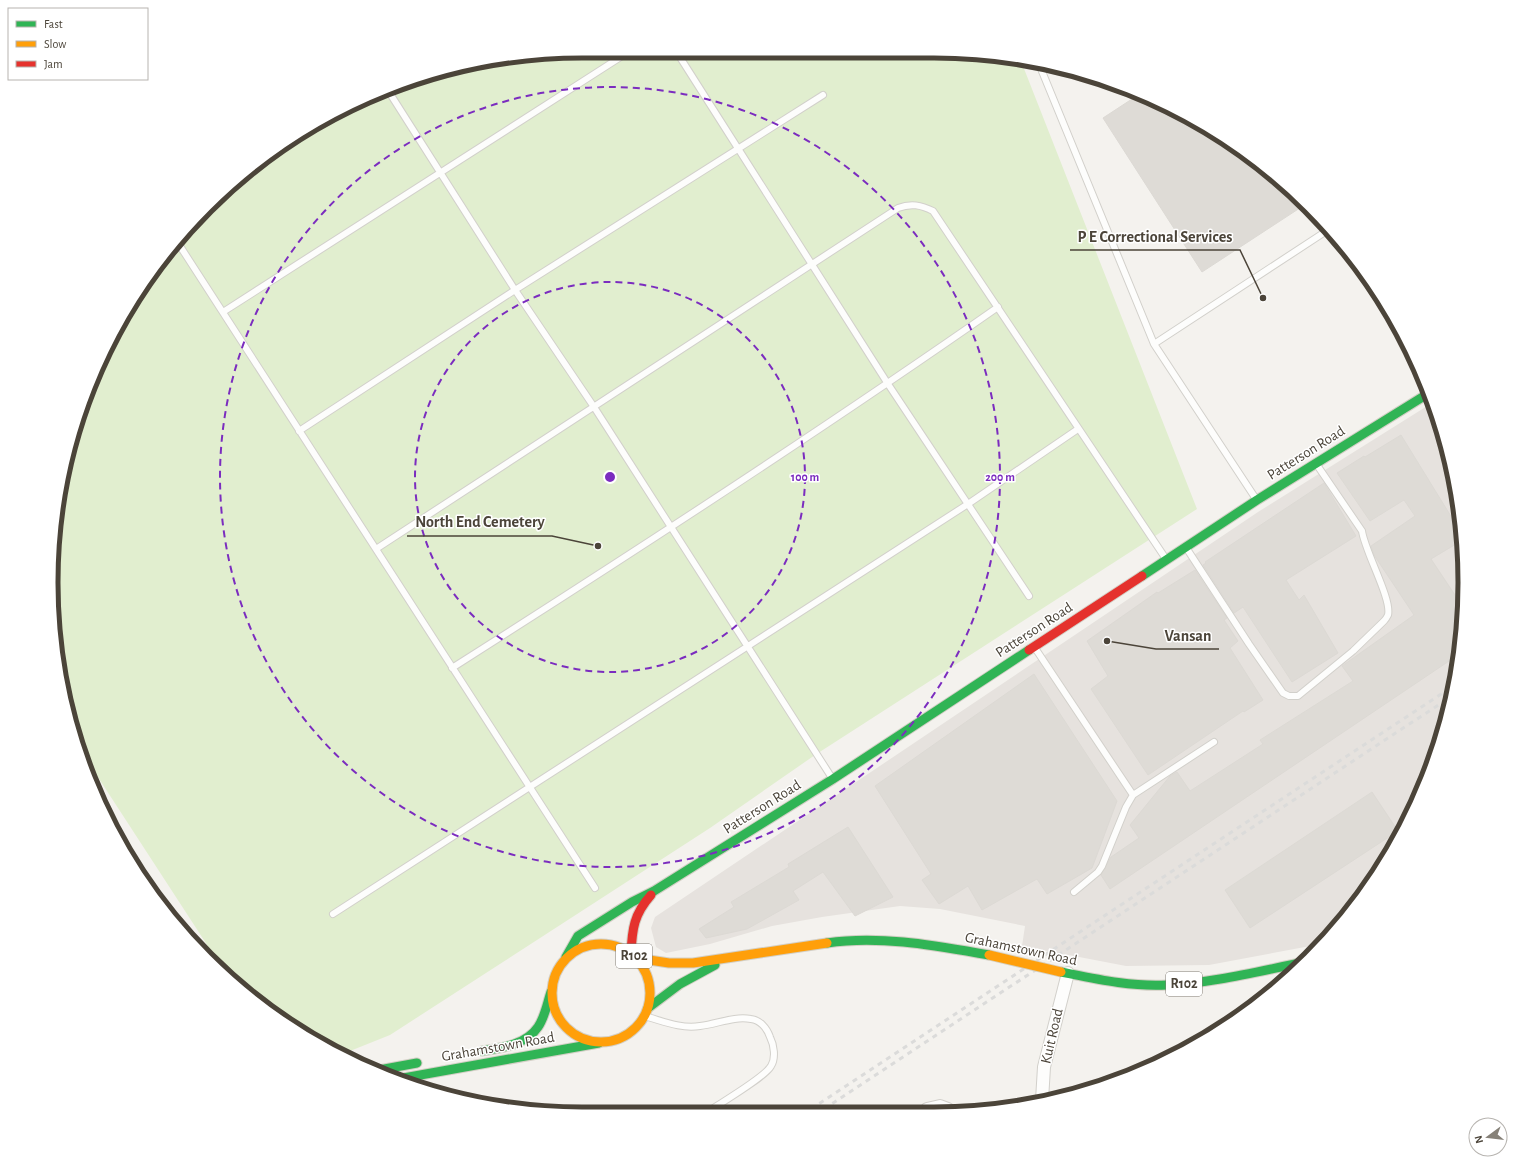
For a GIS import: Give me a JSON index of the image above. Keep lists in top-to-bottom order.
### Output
{
  "streets": {
    "main road": ["Patterson Road", "Grahamstown Road", "R102"],
    "street": ["Kuit Road"]
  },
  "crossings": [
    ["Patterson Road", "Grahamstown Road"],
    ["Grahamstown Road", "Kuit Road"]
  ],
  "places": ["P E Correctional Services", "North End Cemetery", "Vansan"],
  "legend": ["Fast", "Slow", "Jam"],
  "north": "left",
  "rings": ["100 m", "200 m"]
}
